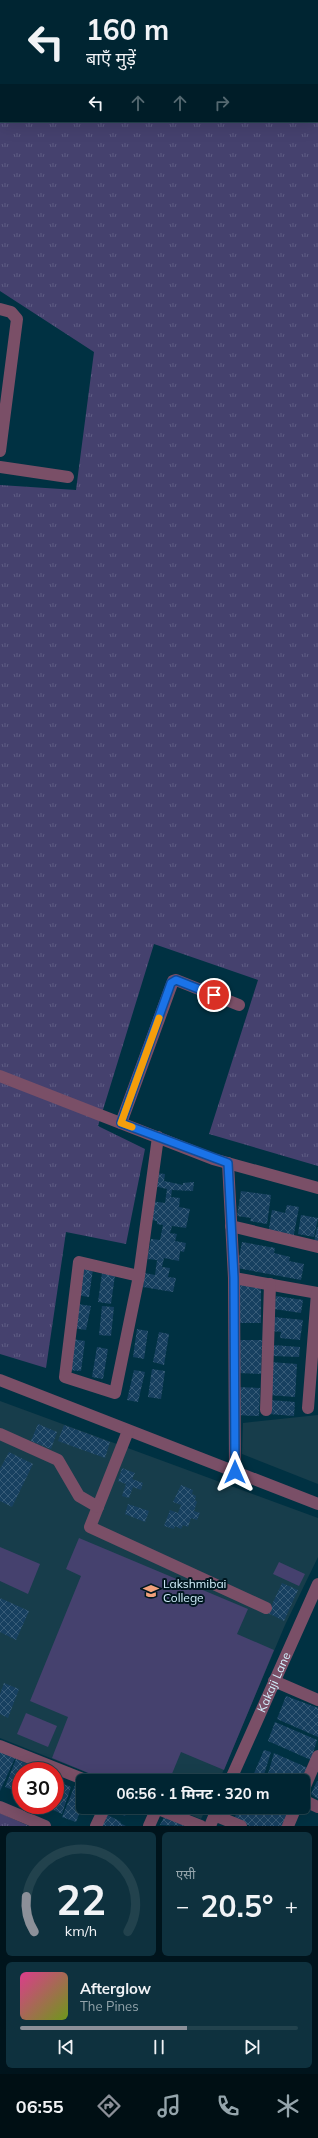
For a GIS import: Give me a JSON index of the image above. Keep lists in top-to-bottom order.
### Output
{
  "streets": {
    "street": ["Kakaji Lane"]
  },
  "places": {
    "school or university": ["Lakshmibai College"]
  },
  "page": {
    "turn": ["160 m", "बाएँ मुड़ें"],
    "limit": "30",
    "trip": "06:56 · 1 मिनट · 320 m",
    "tile": "एसी",
    "heat": ["−", "20.5°", "+"],
    "song": ["Afterglow", "The Pines"],
    "tabs": "06:55",
    "gauge": ["22", "km/h"]
  }
}
